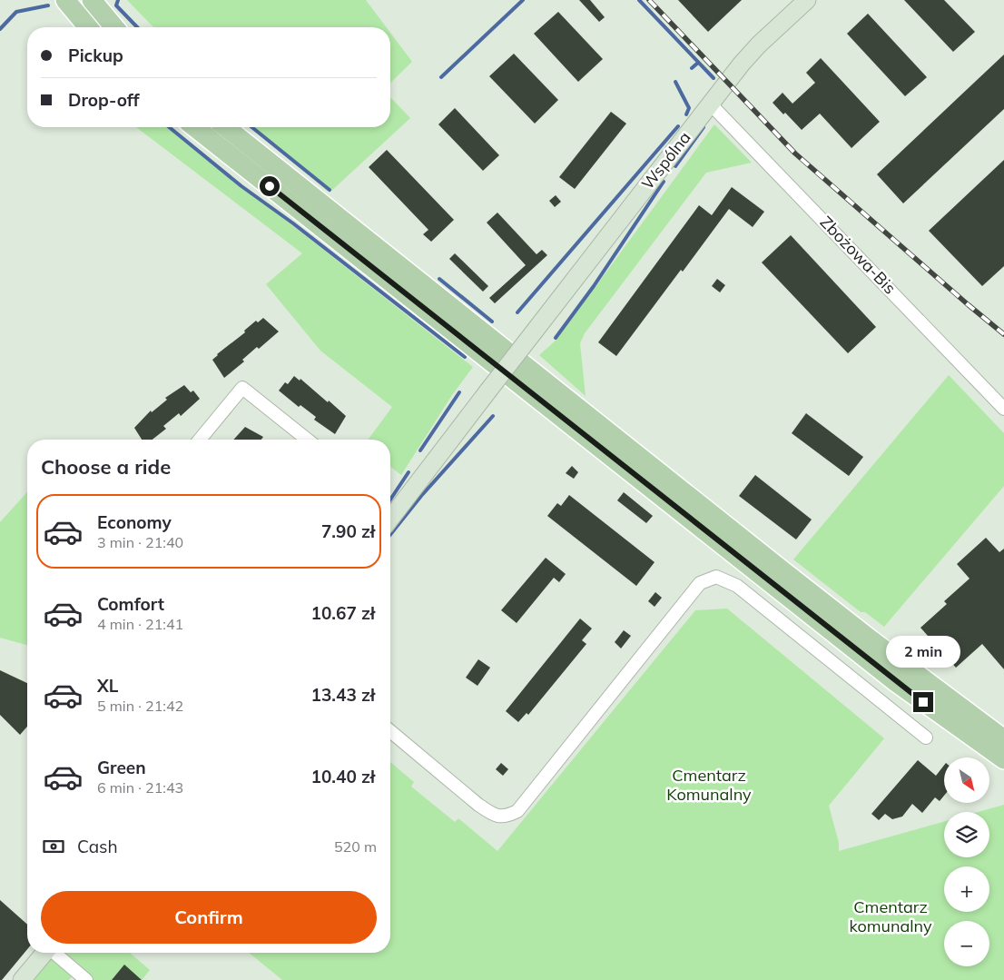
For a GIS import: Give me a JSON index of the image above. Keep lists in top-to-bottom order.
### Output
{
  "streets": {
    "street": ["Wspólna", "Zbożowa-Bis"]
  },
  "crossings": [
    ["Wspólna", "Zbożowa-Bis"]
  ],
  "parks": ["Cmentarz Komunalny", "Cmentarz komunalny"],
  "north": "bottom right",
  "page": {
    "banner": ["Pickup", "Drop-off"],
    "heading": "Choose a ride",
    "list": [
      {
        "name": "Economy",
        "note": "3 min · 21:40",
        "value": "7.90 zł"
      },
      {
        "name": "Comfort",
        "note": "4 min · 21:41",
        "value": "10.67 zł"
      },
      {
        "name": "XL",
        "note": "5 min · 21:42",
        "value": "13.43 zł"
      },
      {
        "name": "Green",
        "note": "6 min · 21:43",
        "value": "10.40 zł"
      }
    ],
    "bubble": "2 min",
    "map_buttons": ["+", "−"],
    "pay": ["Cash", "520 m"],
    "buttons": "Confirm"
  }
}
